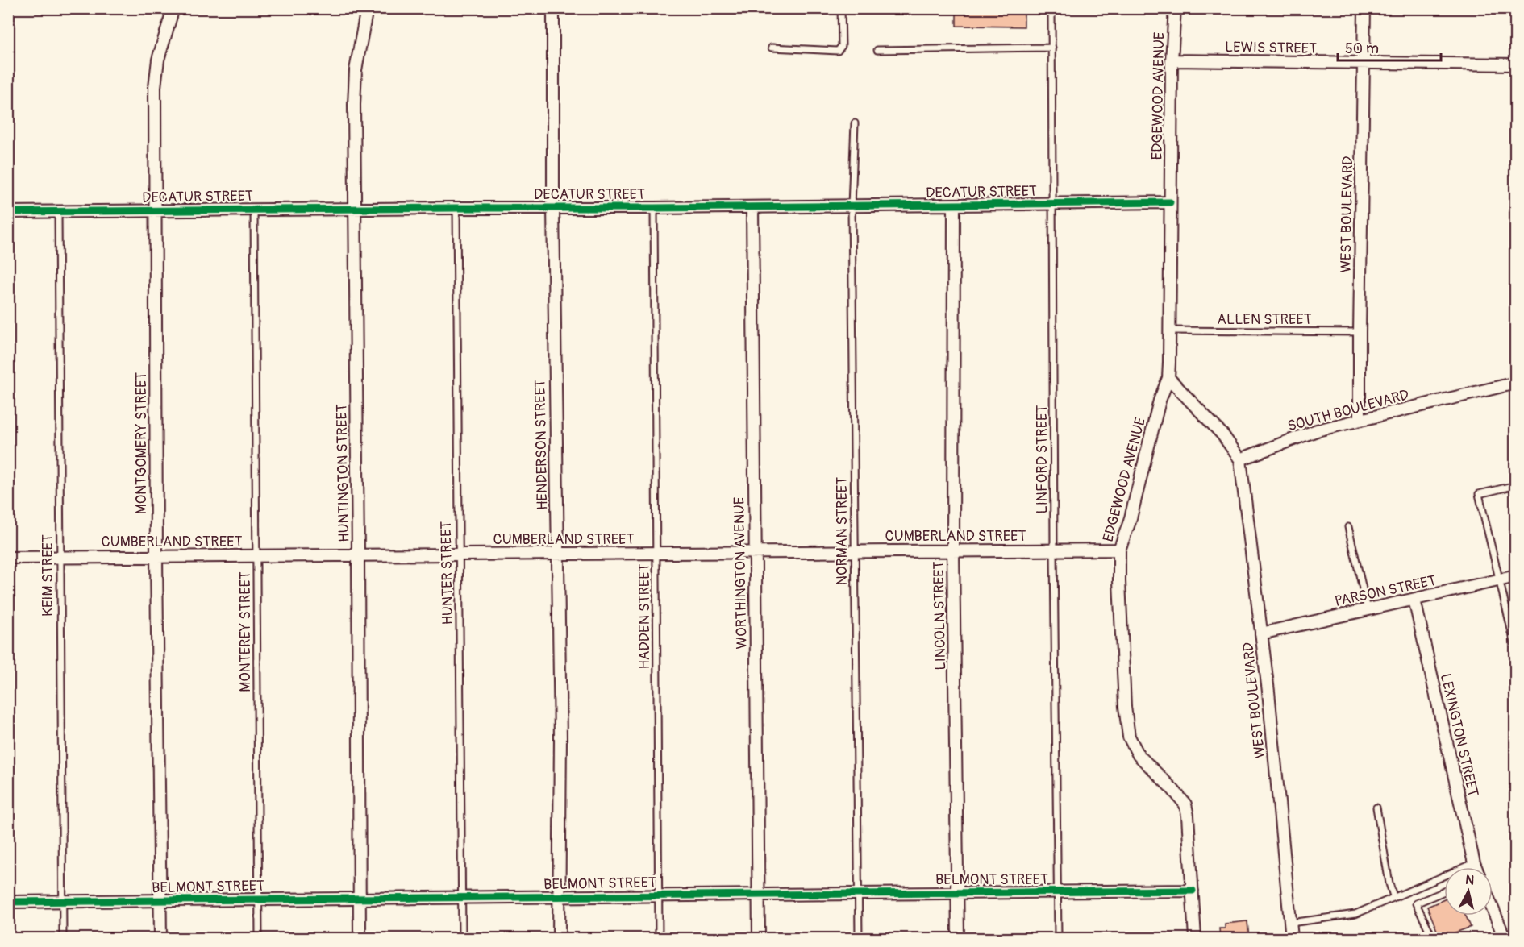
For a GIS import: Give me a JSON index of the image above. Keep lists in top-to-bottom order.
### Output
{
  "streets": {
    "street": [
      "LEWIS STREET",
      "EDGEWOOD AVENUE",
      "DECATUR STREET",
      "WEST BOULEVARD",
      "SOUTH BOULEVARD",
      "MONTGOMERY STREET",
      "HENDERSON STREET",
      "HUNTINGTON STREET",
      "CUMBERLAND STREET",
      "WORTHINGTON AVENUE",
      "PARSON STREET",
      "LINCOLN STREET",
      "LEXINGTON STREET",
      "BELMONT STREET"
    ],
    "lane": [
      "ALLEN STREET",
      "LINFORD STREET",
      "NORMAN STREET",
      "HUNTER STREET",
      "KEIM STREET",
      "HADDEN STREET",
      "MONTEREY STREET"
    ]
  },
  "crossings": [
    ["LEWIS STREET", "EDGEWOOD AVENUE"],
    ["LEWIS STREET", "WEST BOULEVARD"],
    ["EDGEWOOD AVENUE", "DECATUR STREET"],
    ["EDGEWOOD AVENUE", "ALLEN STREET"],
    ["EDGEWOOD AVENUE", "CUMBERLAND STREET"],
    ["EDGEWOOD AVENUE", "BELMONT STREET"],
    ["DECATUR STREET", "MONTGOMERY STREET"],
    ["DECATUR STREET", "HENDERSON STREET"],
    ["DECATUR STREET", "LINFORD STREET"],
    ["DECATUR STREET", "HUNTINGTON STREET"],
    ["DECATUR STREET", "NORMAN STREET"],
    ["DECATUR STREET", "HUNTER STREET"],
    ["DECATUR STREET", "WORTHINGTON AVENUE"],
    ["DECATUR STREET", "KEIM STREET"],
    ["DECATUR STREET", "LINCOLN STREET"],
    ["DECATUR STREET", "HADDEN STREET"],
    ["DECATUR STREET", "MONTEREY STREET"],
    ["WEST BOULEVARD", "ALLEN STREET"],
    ["WEST BOULEVARD", "SOUTH BOULEVARD"],
    ["WEST BOULEVARD", "PARSON STREET"],
    ["MONTGOMERY STREET", "CUMBERLAND STREET"],
    ["MONTGOMERY STREET", "BELMONT STREET"],
    ["HENDERSON STREET", "CUMBERLAND STREET"],
    ["HENDERSON STREET", "BELMONT STREET"],
    ["LINFORD STREET", "CUMBERLAND STREET"],
    ["LINFORD STREET", "BELMONT STREET"],
    ["HUNTINGTON STREET", "CUMBERLAND STREET"],
    ["HUNTINGTON STREET", "BELMONT STREET"],
    ["NORMAN STREET", "CUMBERLAND STREET"],
    ["NORMAN STREET", "BELMONT STREET"],
    ["CUMBERLAND STREET", "HUNTER STREET"],
    ["CUMBERLAND STREET", "WORTHINGTON AVENUE"],
    ["CUMBERLAND STREET", "KEIM STREET"],
    ["CUMBERLAND STREET", "LINCOLN STREET"],
    ["CUMBERLAND STREET", "HADDEN STREET"],
    ["CUMBERLAND STREET", "MONTEREY STREET"],
    ["HUNTER STREET", "BELMONT STREET"],
    ["WORTHINGTON AVENUE", "BELMONT STREET"],
    ["KEIM STREET", "BELMONT STREET"],
    ["PARSON STREET", "LEXINGTON STREET"],
    ["LINCOLN STREET", "BELMONT STREET"],
    ["HADDEN STREET", "BELMONT STREET"],
    ["MONTEREY STREET", "BELMONT STREET"]
  ],
  "scale_bar": "50 m",
  "north": "top"
}
